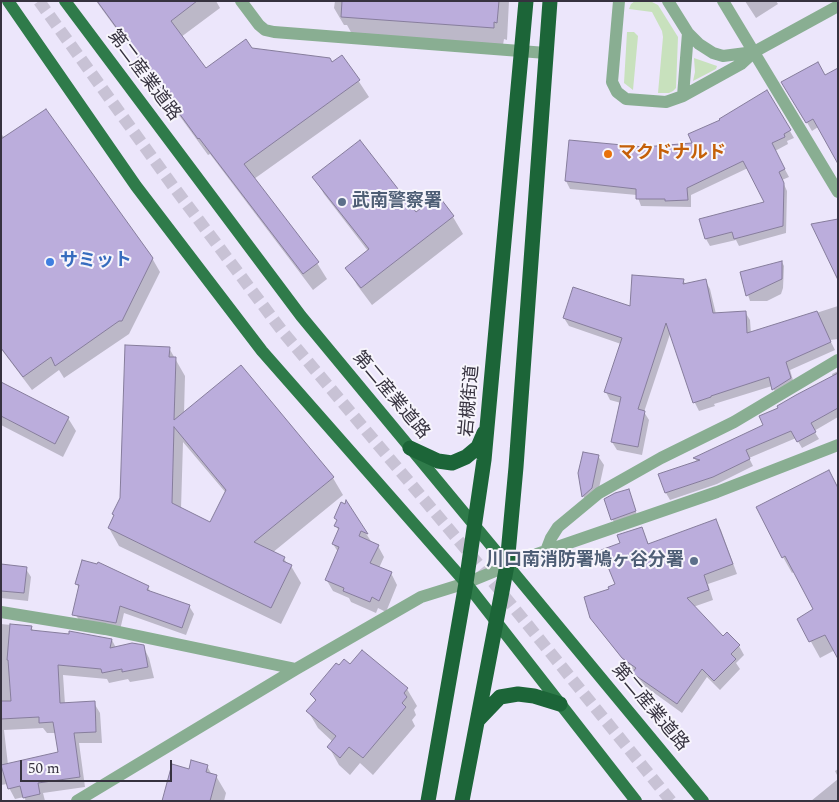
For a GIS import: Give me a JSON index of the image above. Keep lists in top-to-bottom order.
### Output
{
  "streets": {
    "highway": ["岩槻街道"],
    "main road": ["第二産業道路"]
  },
  "crossings": [
    ["第二産業道路", "岩槻街道"]
  ],
  "places": [
    "マクドナルド",
    "武南警察署",
    "サミット",
    "川口南消防署鳩ヶ谷分署"
  ],
  "scale_bar": "50 m"
}
